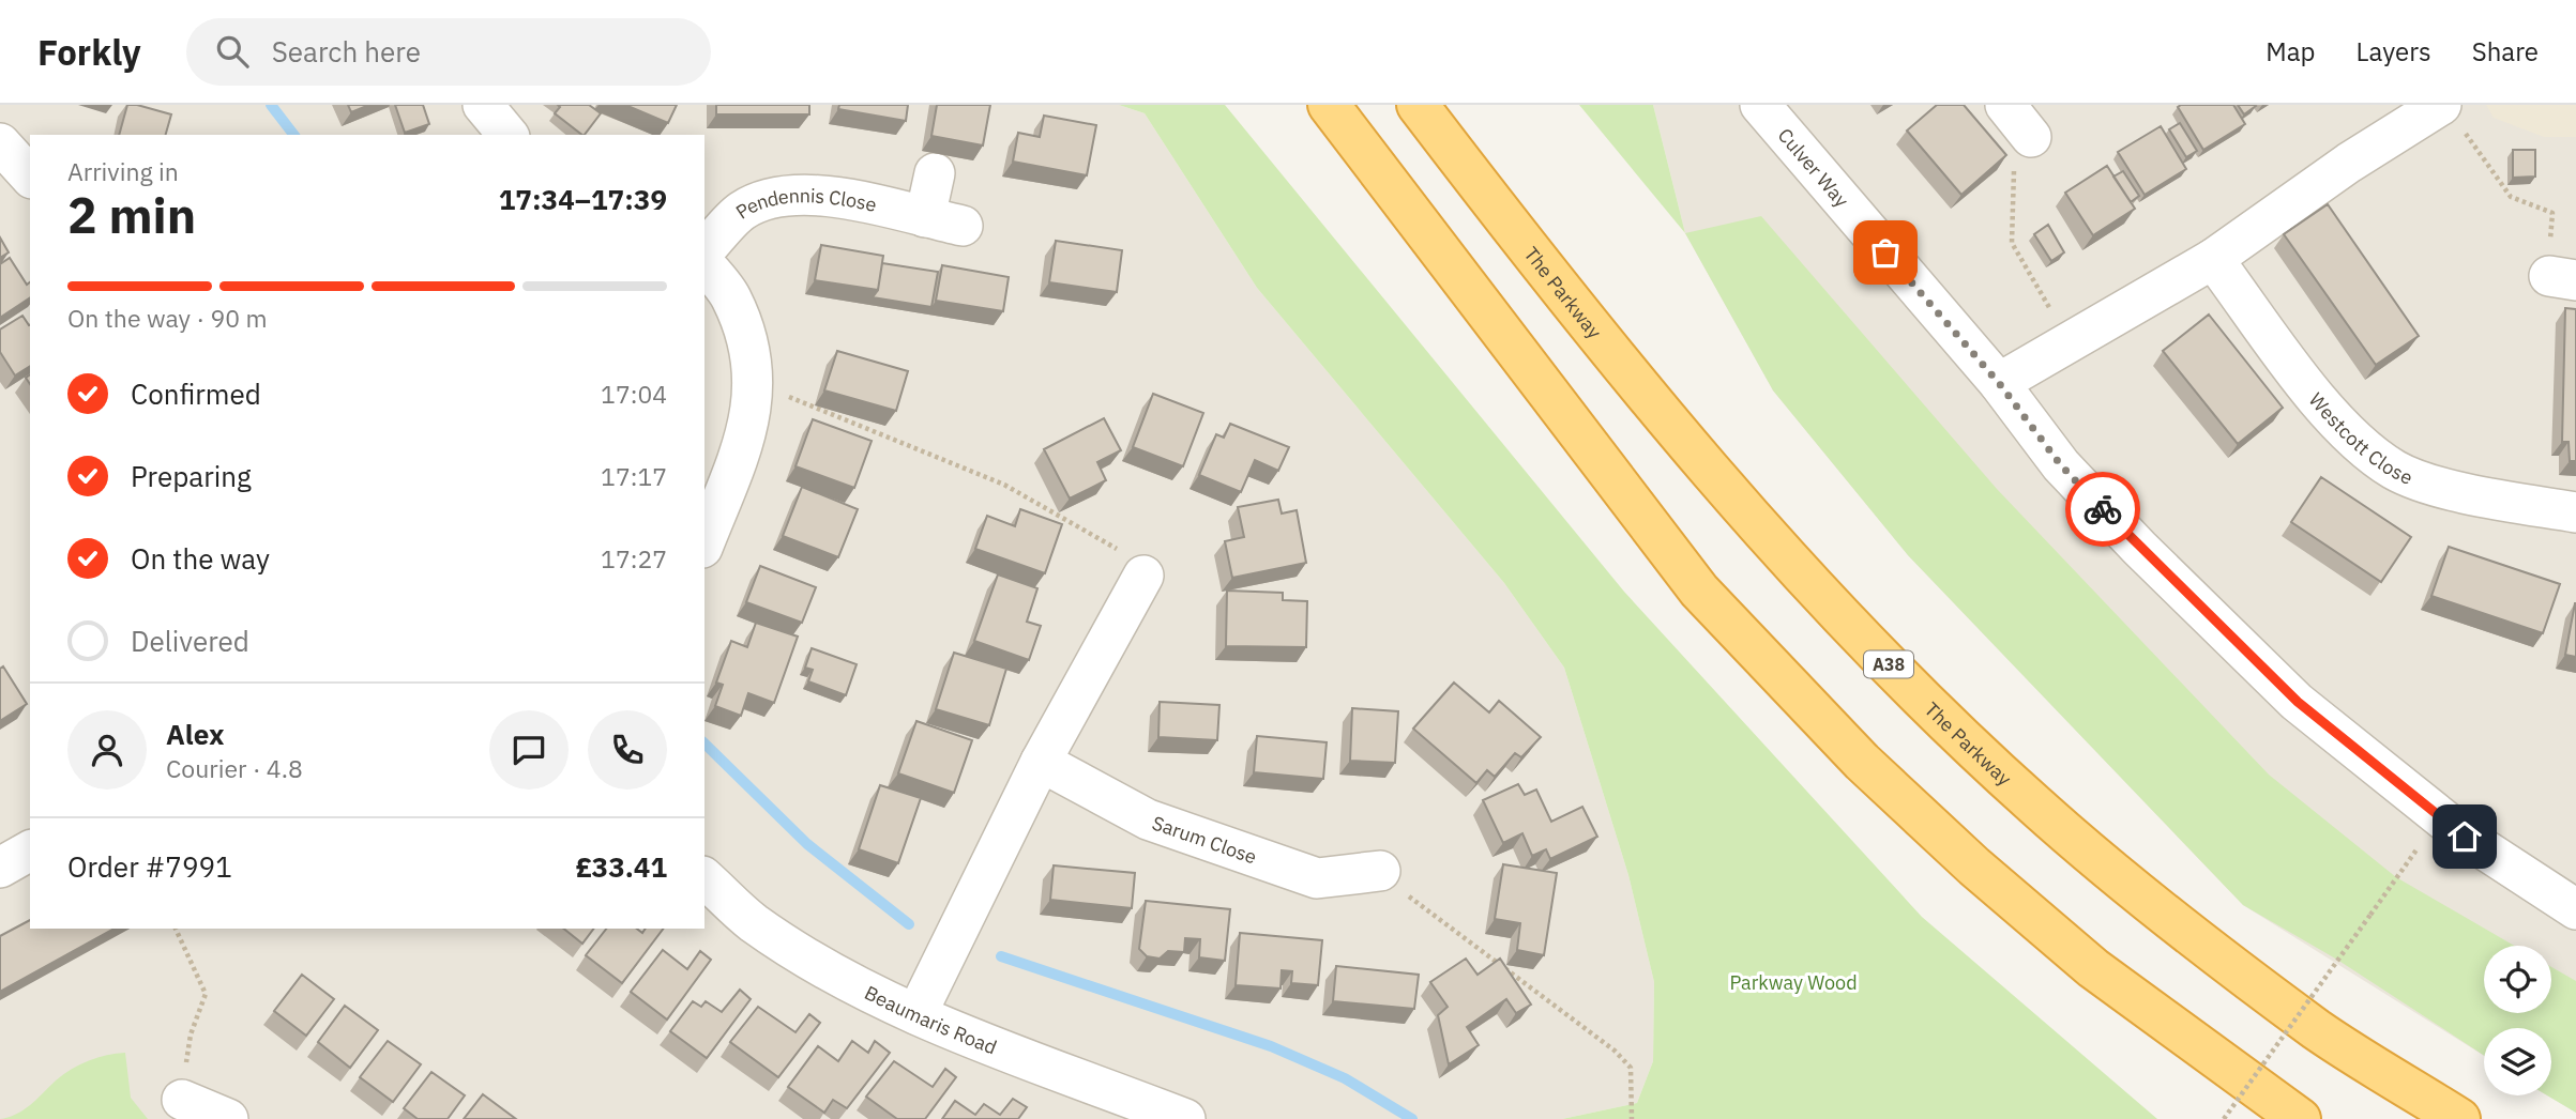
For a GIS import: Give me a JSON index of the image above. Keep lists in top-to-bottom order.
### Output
{
  "streets": {
    "highway": ["The Parkway", "A38"],
    "street": [
      "Culver Way",
      "Pendennis Close",
      "Westcott Close",
      "Sarum Close",
      "Beaumaris Road"
    ]
  },
  "parks": ["Parkway Wood"],
  "page": {
    "header": "Forkly",
    "search": "Search here",
    "nav": ["Map", "Layers", "Share"],
    "heading": ["2 min", "Arriving in", "17:34–17:39"],
    "panel": [
      "Alex",
      "Courier · 4.8",
      "Order #7991",
      "£33.41"
    ],
    "bar": "On the way · 90 m",
    "list": [
      ["Confirmed", "17:04"],
      ["Preparing", "17:17"],
      ["On the way", "17:27"],
      "Delivered"
    ]
  }
}
